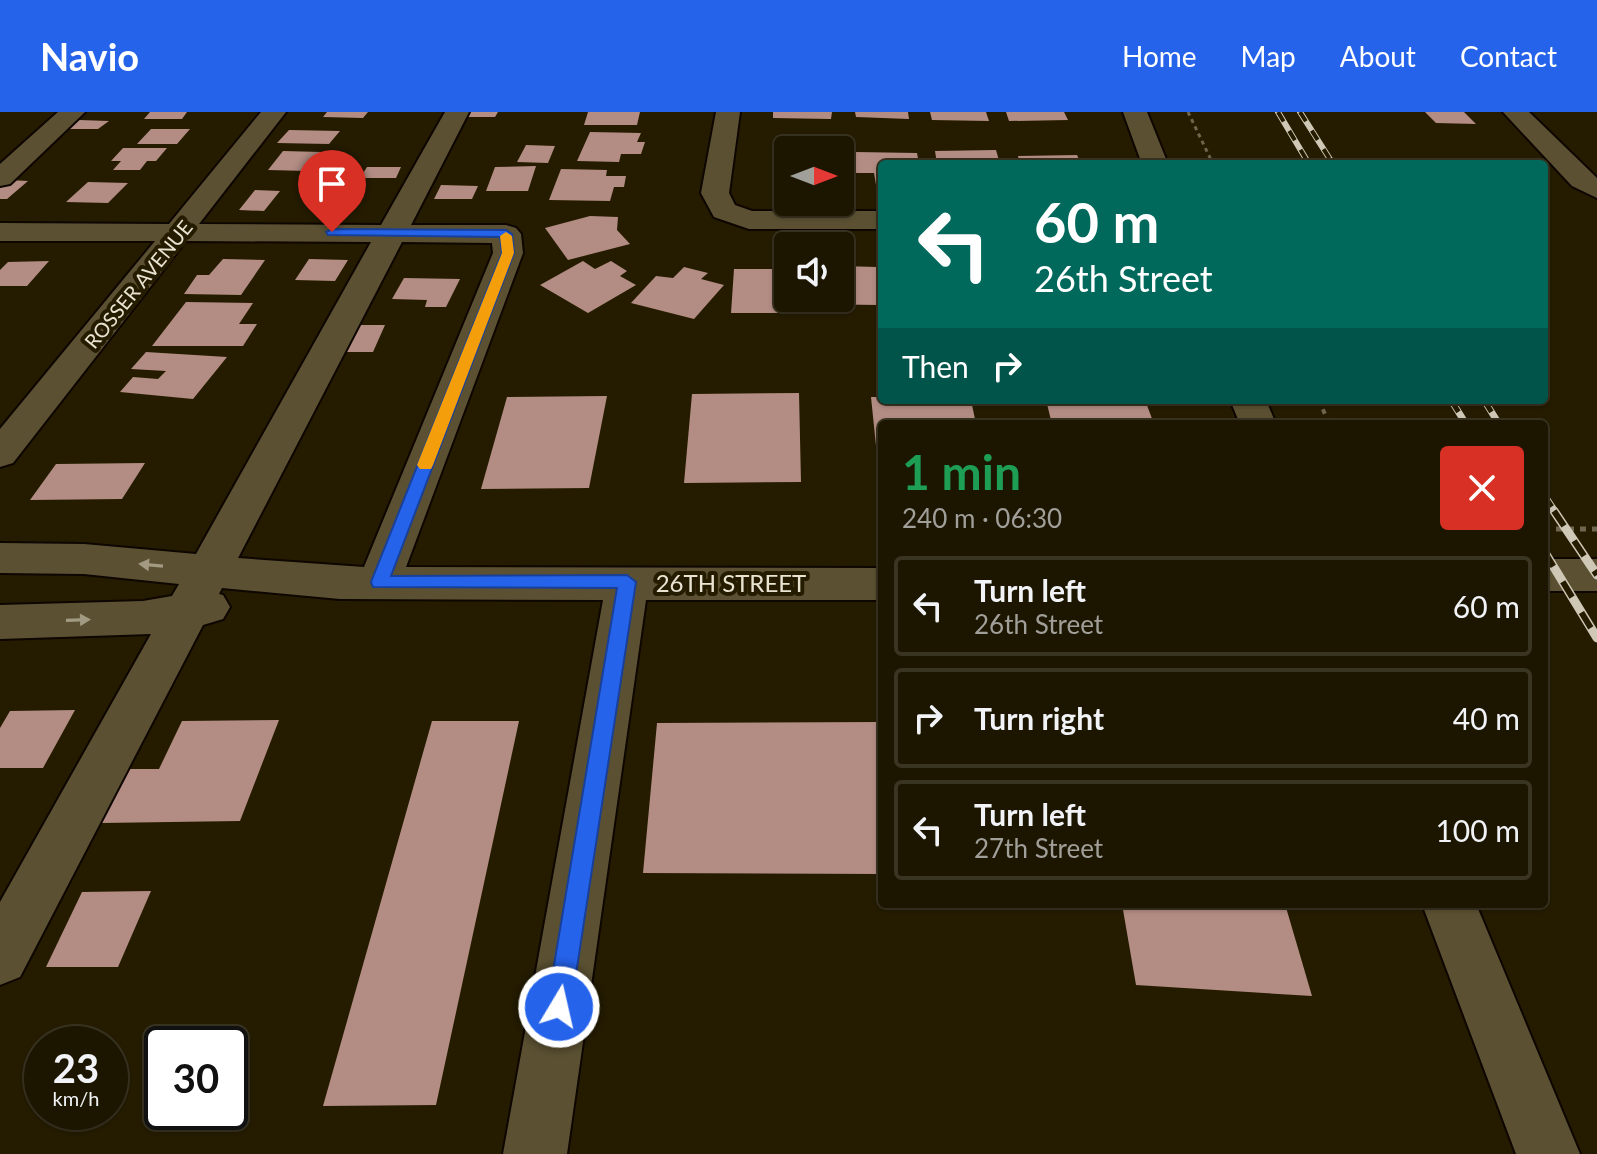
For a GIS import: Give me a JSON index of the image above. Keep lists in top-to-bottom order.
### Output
{
  "streets": {
    "street": ["ROSSER AVENUE", "26TH STREET"]
  },
  "north": "right",
  "page": {
    "header": "Navio",
    "nav": [
      "Home",
      "Map",
      "About",
      "Contact"
    ],
    "turn": ["60 m", "26th Street"],
    "then": "Then",
    "heading": ["1 min", "240 m · 06:30"],
    "list": [
      {
        "name": "Turn left",
        "note": "26th Street",
        "value": "60 m"
      },
      {
        "name": "Turn right",
        "value": "40 m"
      },
      {
        "name": "Turn left",
        "note": "27th Street",
        "value": "100 m"
      }
    ],
    "speed": "23 km/h",
    "limit": "30"
  }
}
